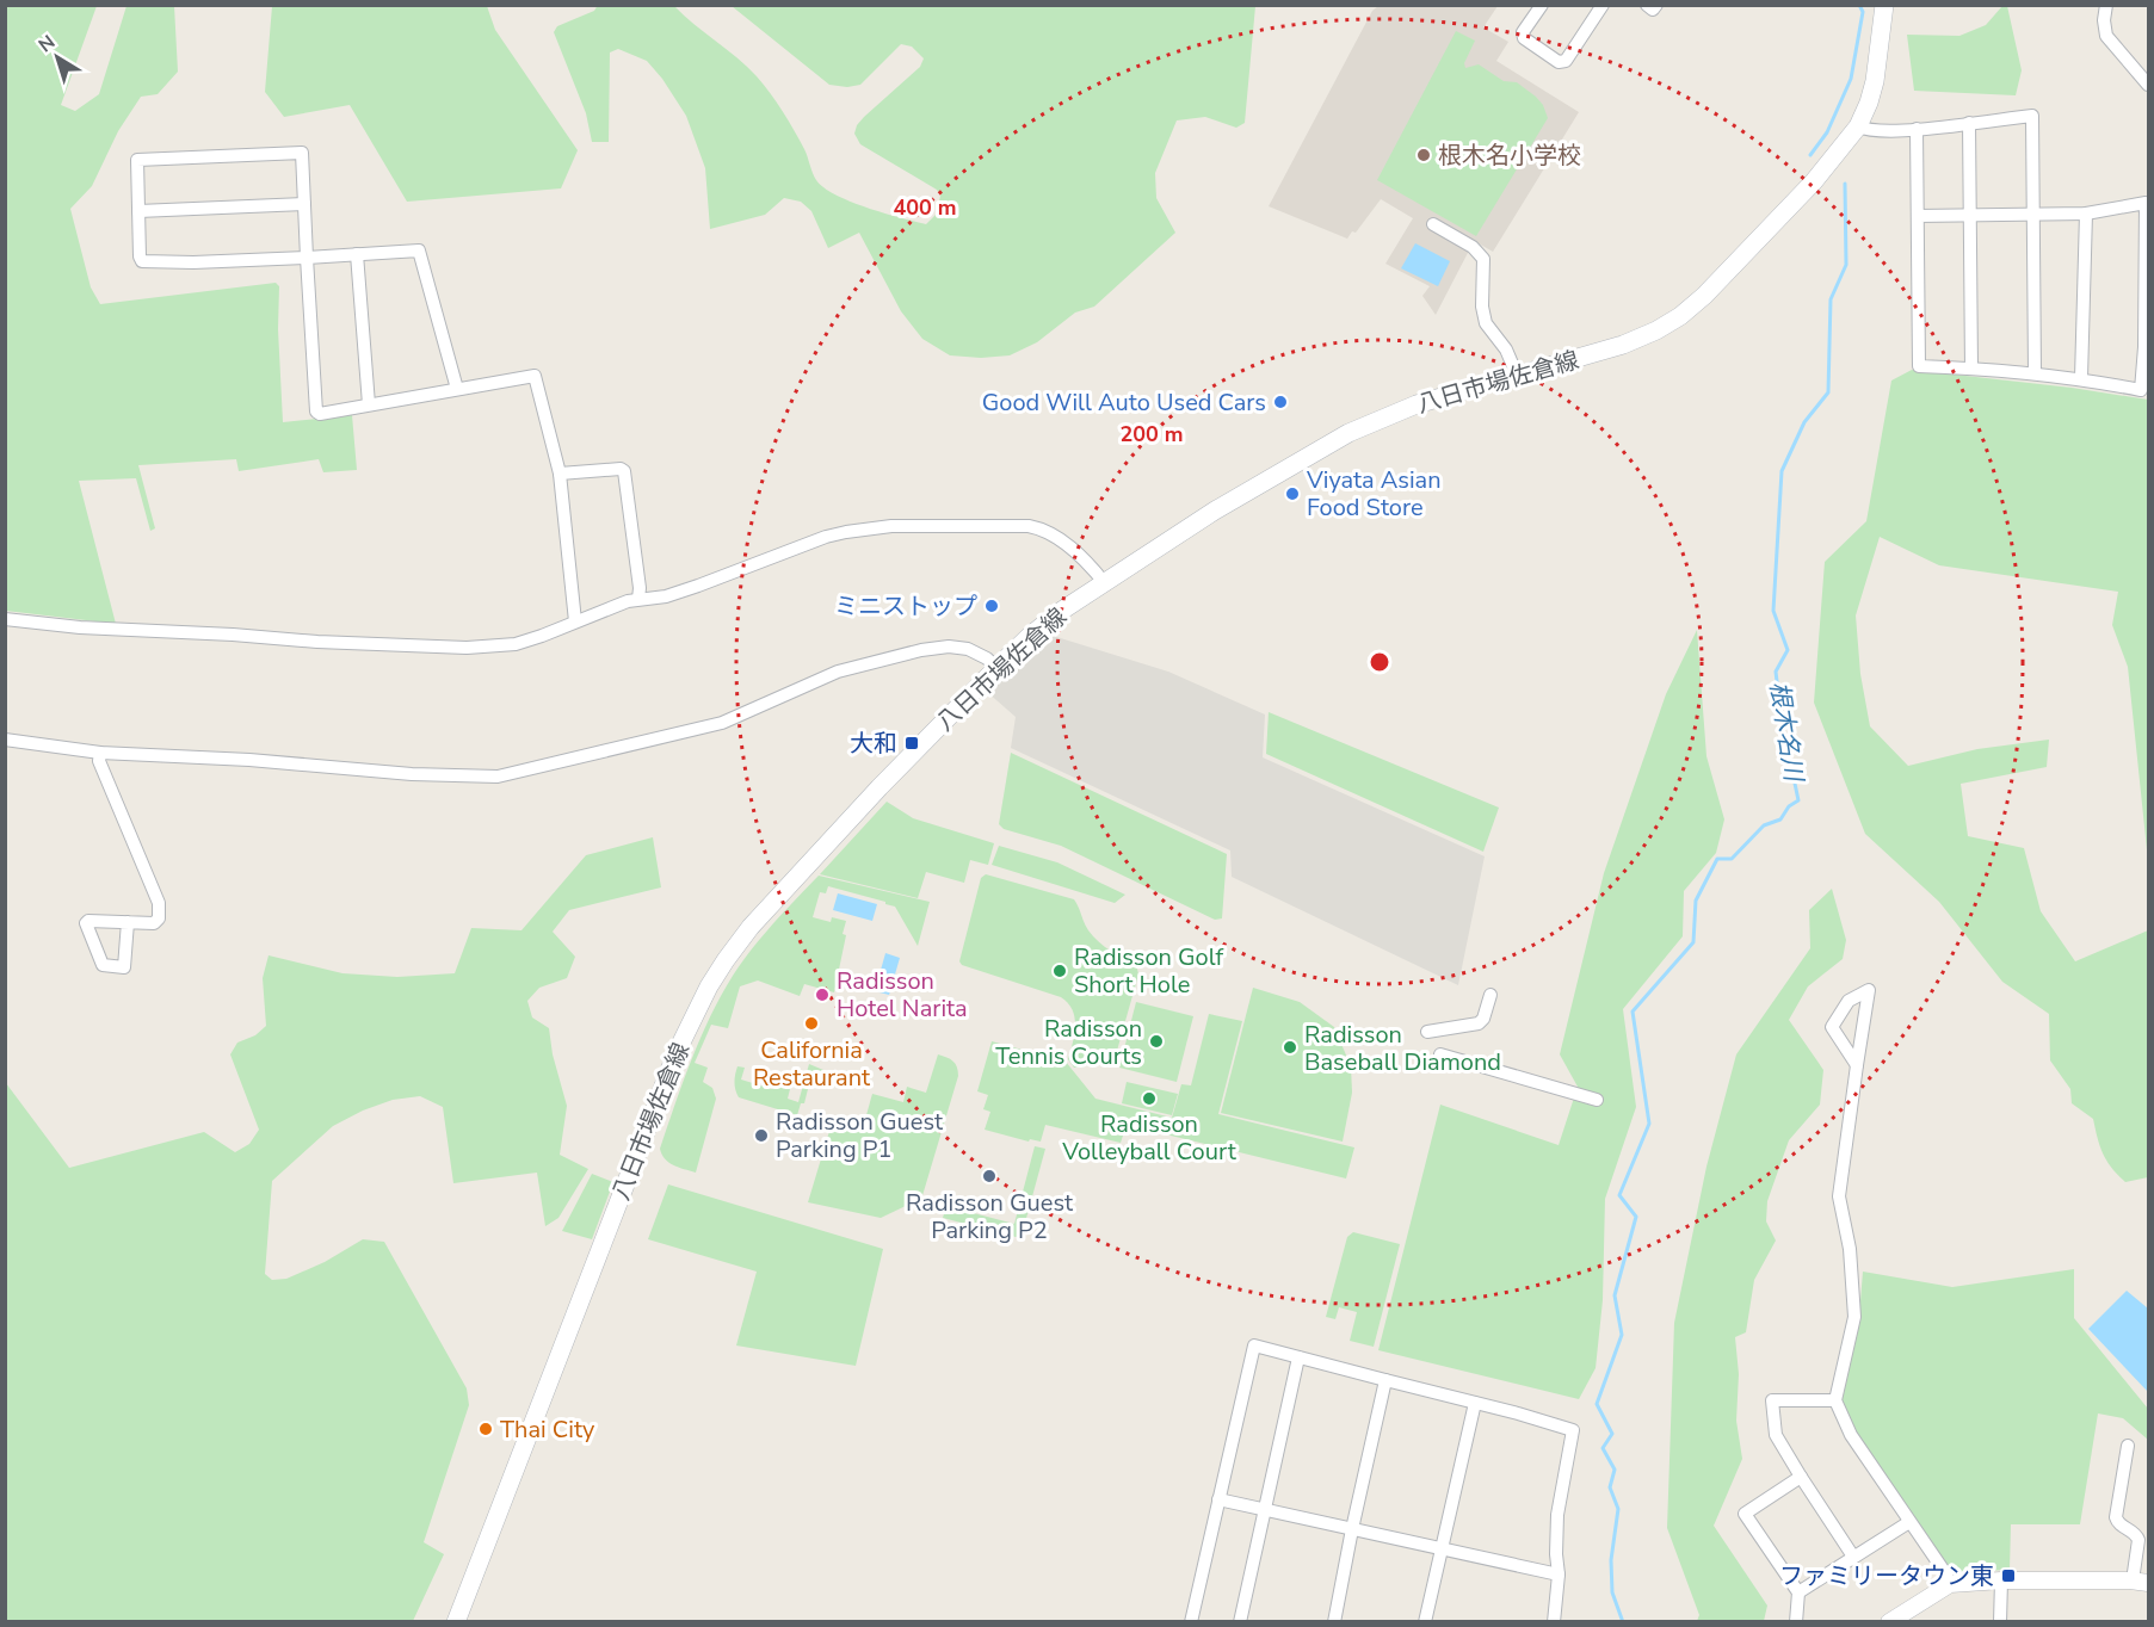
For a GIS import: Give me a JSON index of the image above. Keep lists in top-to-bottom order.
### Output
{
  "streets": {
    "main road": ["八日市場佐倉線"]
  },
  "water": ["根木名川"],
  "places": {
    "other": [
      "根木名小学校",
      "Good Will Auto Used Cars",
      "Viyata Asian Food Store",
      "ミニストップ",
      "Radisson Golf Short Hole",
      "Radisson Hotel Narita",
      "California Restaurant",
      "Radisson Tennis Courts",
      "Radisson Baseball Diamond",
      "Radisson Volleyball Court",
      "Radisson Guest Parking P1",
      "Radisson Guest Parking P2",
      "Thai City"
    ],
    "transit": ["大和", "ファミリータウン東"]
  },
  "north": "top left",
  "rings": ["400 m", "200 m"]
}
